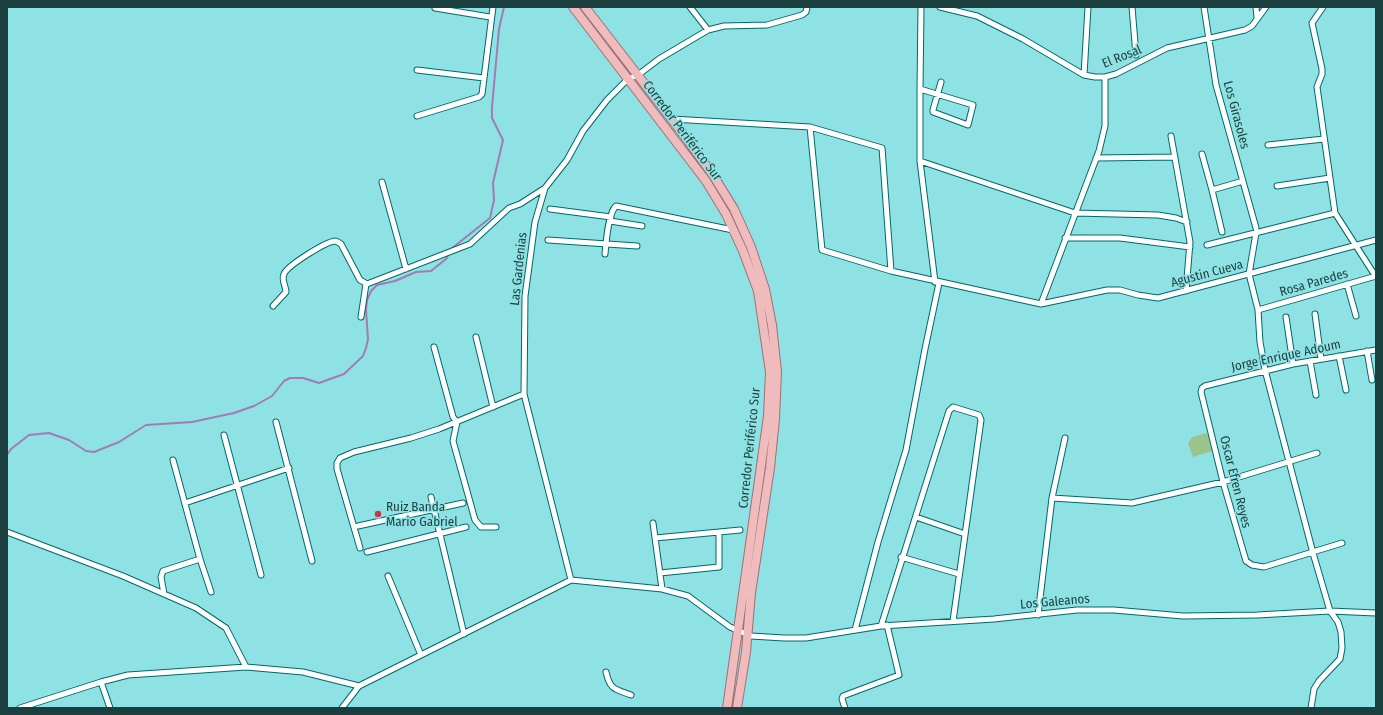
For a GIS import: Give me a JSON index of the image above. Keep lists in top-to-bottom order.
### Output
{
  "streets": {
    "main road": ["Corredor Periférico Sur"],
    "street": [
      "El Rosal",
      "Los Girasoles",
      "Las Gardenias",
      "Agustin Cueva",
      "Rosa Paredes",
      "Jorge Enrique Adoum",
      "Oscar Efren Reyes",
      "Los Galeanos"
    ]
  },
  "crossings": [
    ["El Rosal", "Los Girasoles"],
    ["Corredor Periférico Sur", "Las Gardenias"],
    ["Corredor Periférico Sur", "Los Galeanos"],
    ["Las Gardenias", "Los Galeanos"],
    ["Jorge Enrique Adoum", "Oscar Efren Reyes"]
  ],
  "places": ["Ruiz Banda Mario Gabriel"]
}
